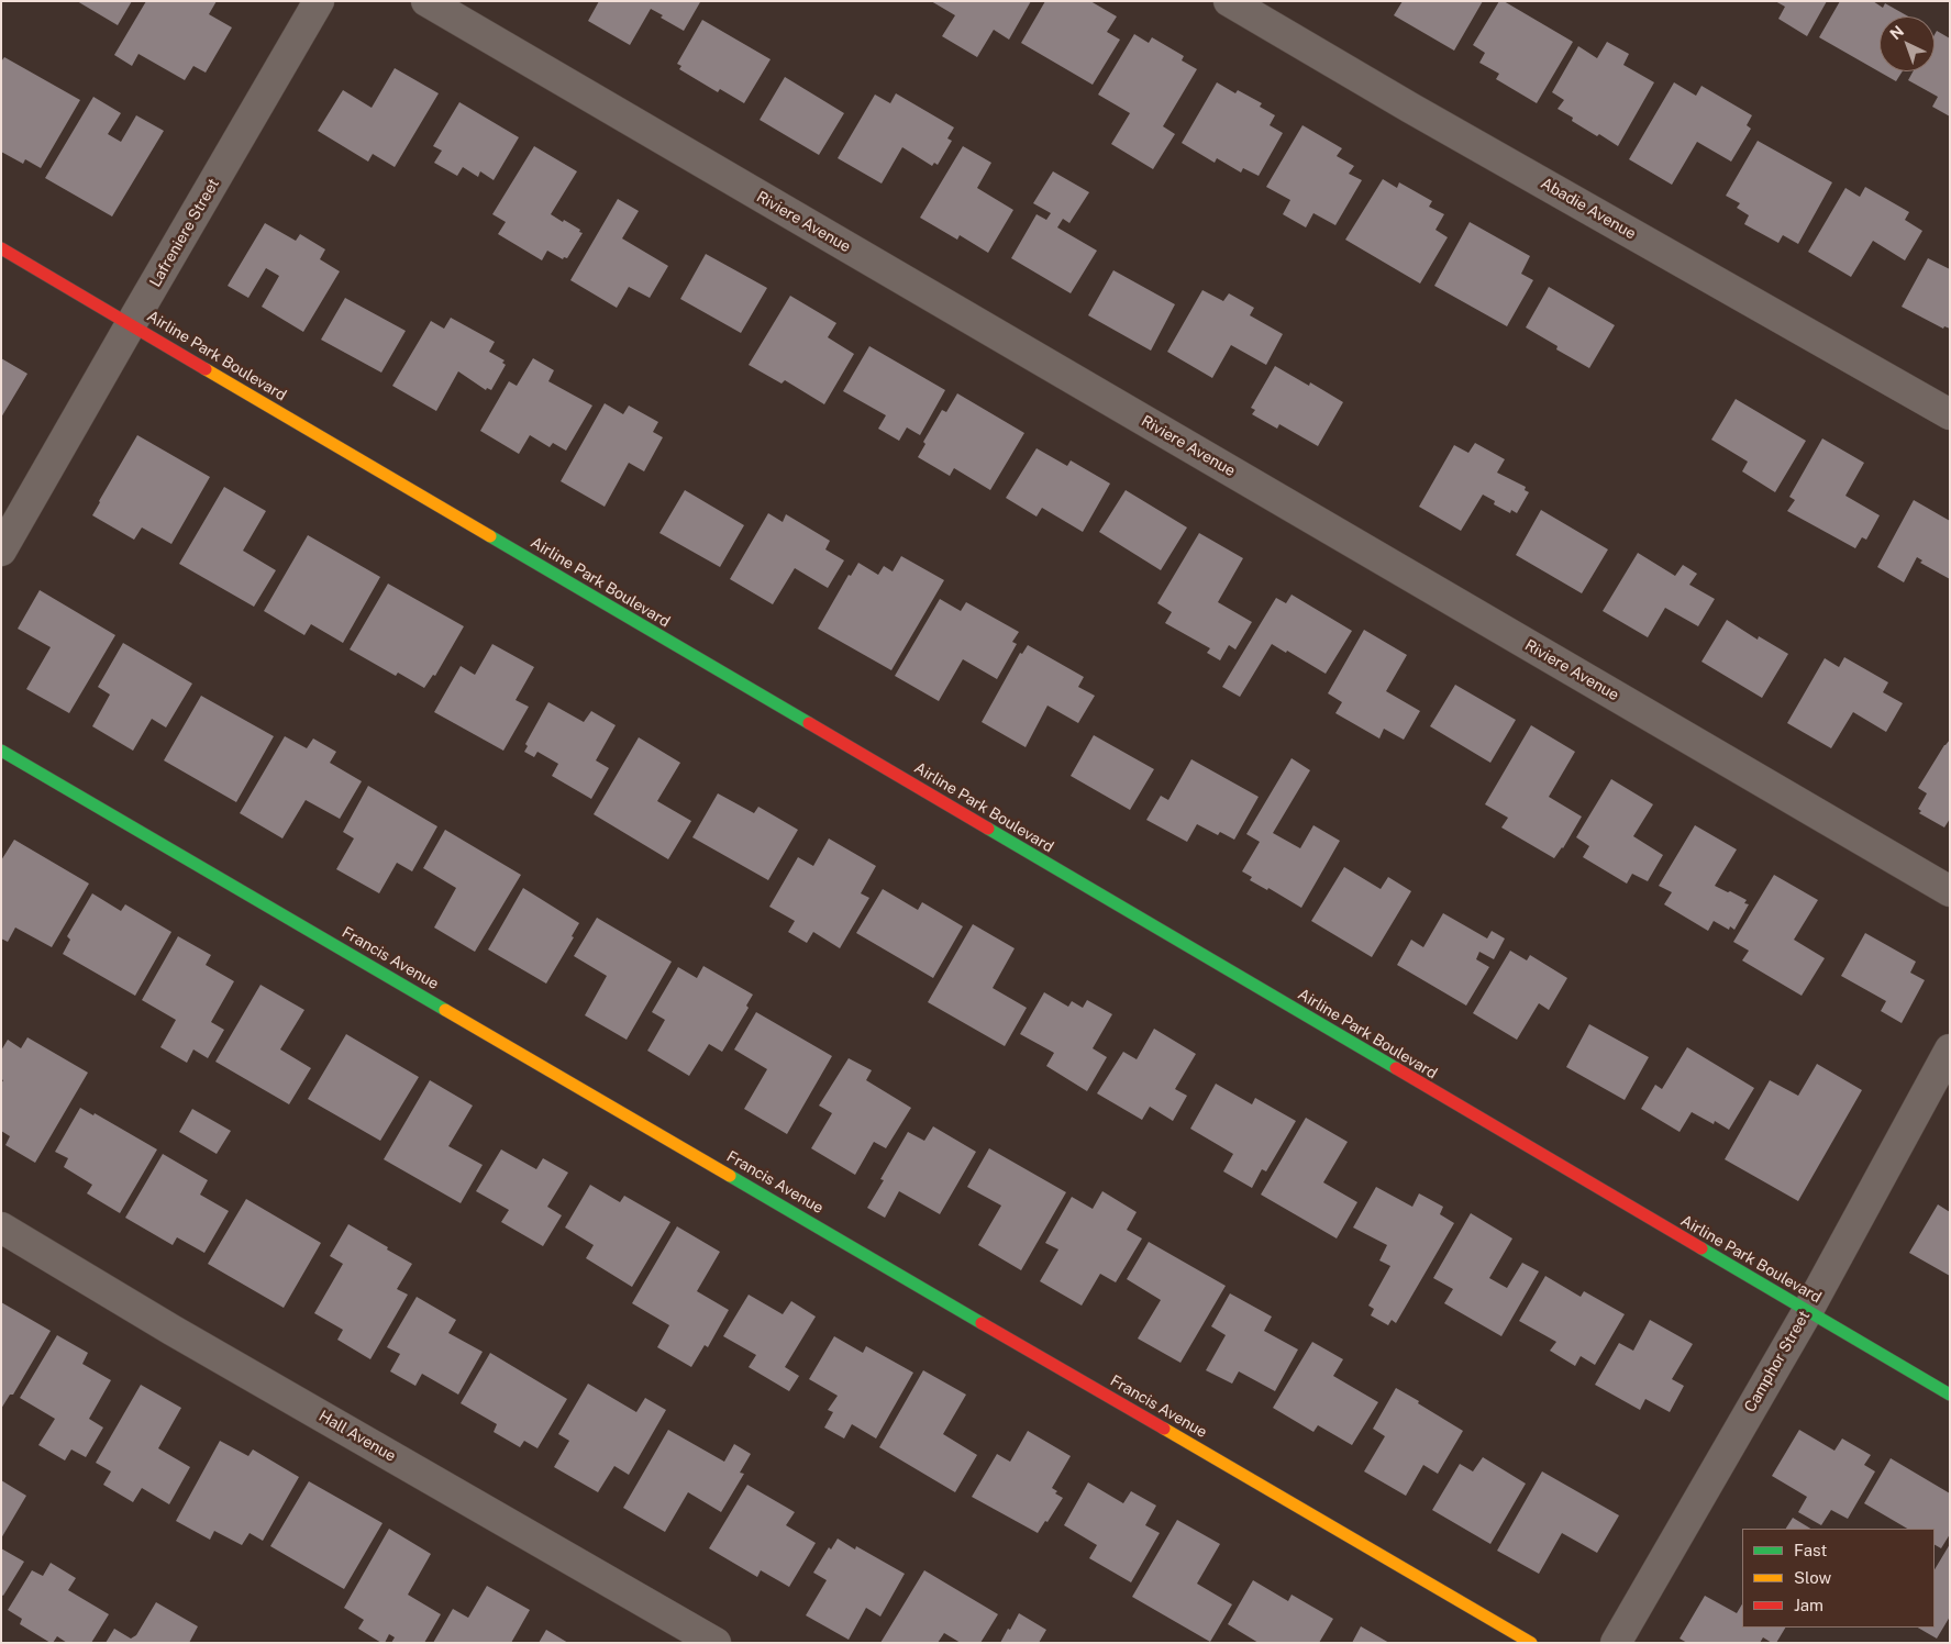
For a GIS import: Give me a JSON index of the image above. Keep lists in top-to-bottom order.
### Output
{
  "streets": {
    "street": [
      "Abadie Avenue",
      "Riviere Avenue",
      "Lafreniere Street",
      "Airline Park Boulevard",
      "Francis Avenue",
      "Camphor Street",
      "Hall Avenue"
    ]
  },
  "crossings": [
    ["Lafreniere Street", "Airline Park Boulevard"],
    ["Airline Park Boulevard", "Camphor Street"]
  ],
  "legend": ["Fast", "Slow", "Jam"],
  "north": "top left"
}
